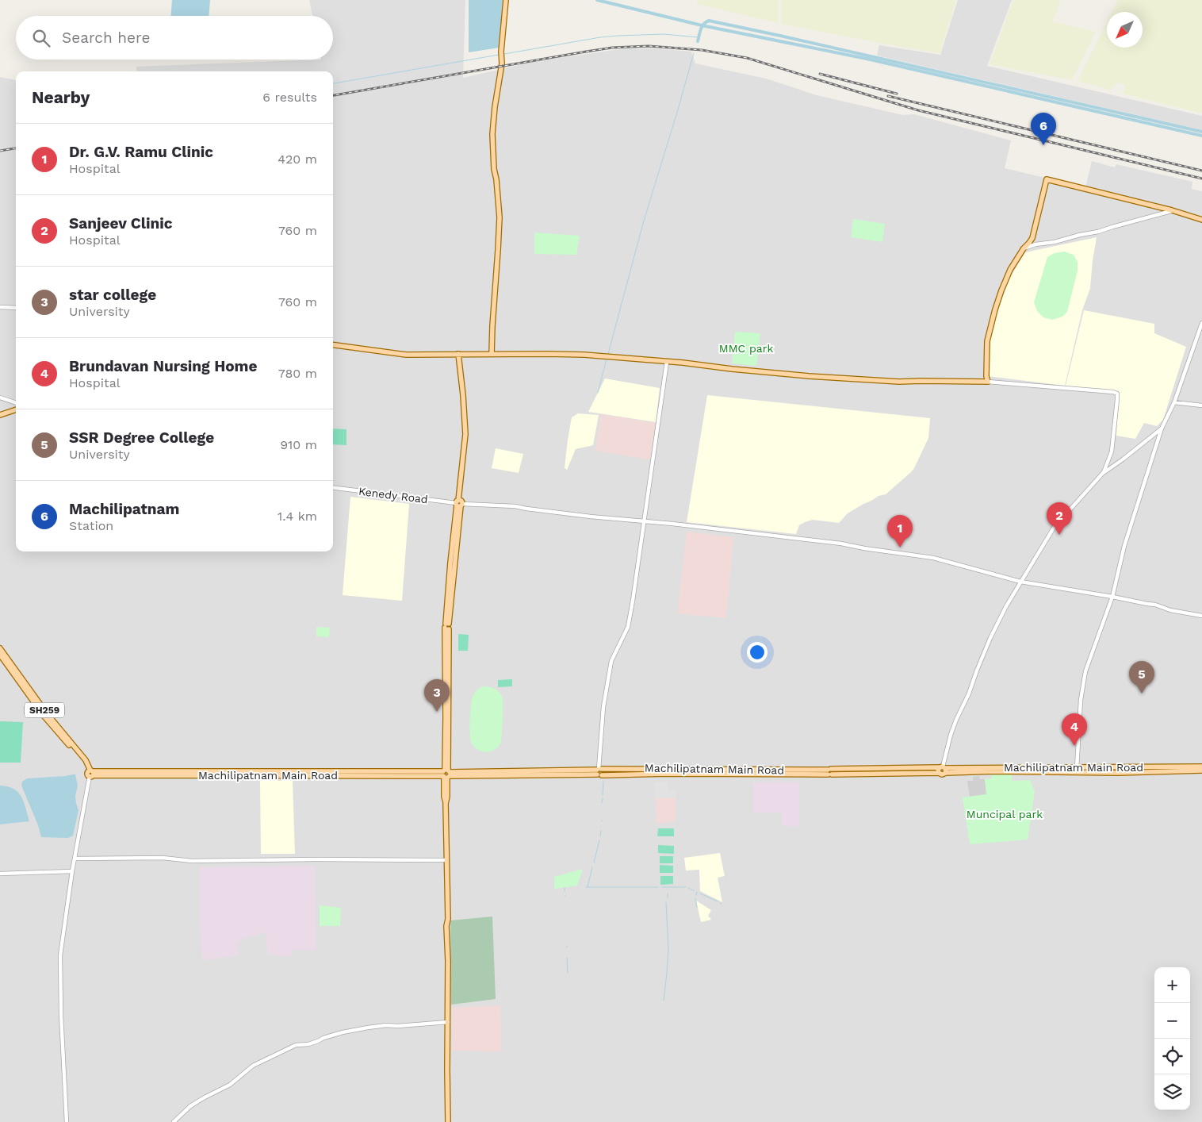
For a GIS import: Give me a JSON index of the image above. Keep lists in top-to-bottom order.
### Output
{
  "streets": {
    "main road": ["SH259", "Machilipatnam Main Road"],
    "street": ["Kenedy Road"]
  },
  "crossings": [
    ["SH259", "Machilipatnam Main Road"]
  ],
  "parks": ["MMC park", "Muncipal park"],
  "north": "bottom left",
  "page": {
    "search": "Search here",
    "heading": ["Nearby", "6 results"],
    "pins": [
      "6",
      "2",
      "1",
      "5",
      "3",
      "4"
    ],
    "list": [
      {
        "mark": "1",
        "name": "Dr. G.V. Ramu Clinic",
        "note": "Hospital",
        "value": "420 m"
      },
      {
        "mark": "2",
        "name": "Sanjeev Clinic",
        "note": "Hospital",
        "value": "760 m"
      },
      {
        "mark": "3",
        "name": "star college",
        "note": "University",
        "value": "760 m"
      },
      {
        "mark": "4",
        "name": "Brundavan Nursing Home",
        "note": "Hospital",
        "value": "780 m"
      },
      {
        "mark": "5",
        "name": "SSR Degree College",
        "note": "University",
        "value": "910 m"
      },
      {
        "mark": "6",
        "name": "Machilipatnam",
        "note": "Station",
        "value": "1.4 km"
      }
    ],
    "map_buttons": ["+", "−"]
  }
}
